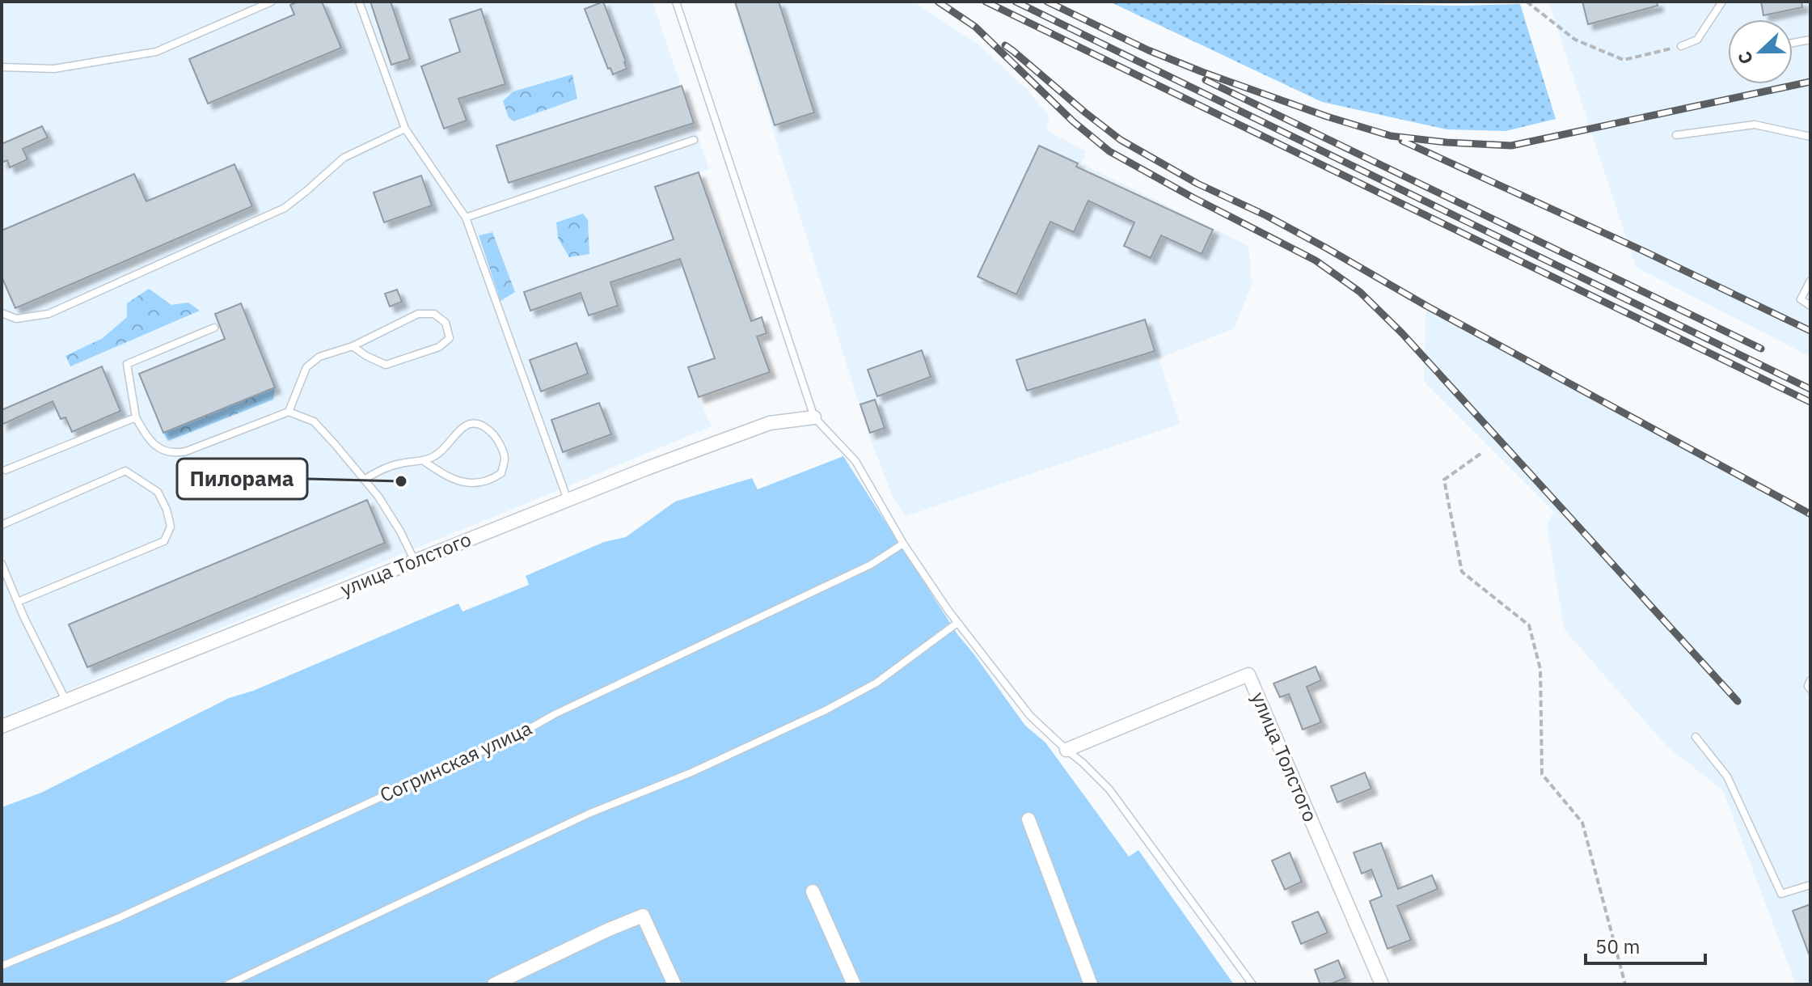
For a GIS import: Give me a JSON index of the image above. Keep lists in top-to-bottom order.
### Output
{
  "streets": {
    "street": ["улица Толстого"],
    "lane": ["Согринская улица"]
  },
  "places": ["Пилорама"],
  "scale_bar": "50 m",
  "north": "left"
}
